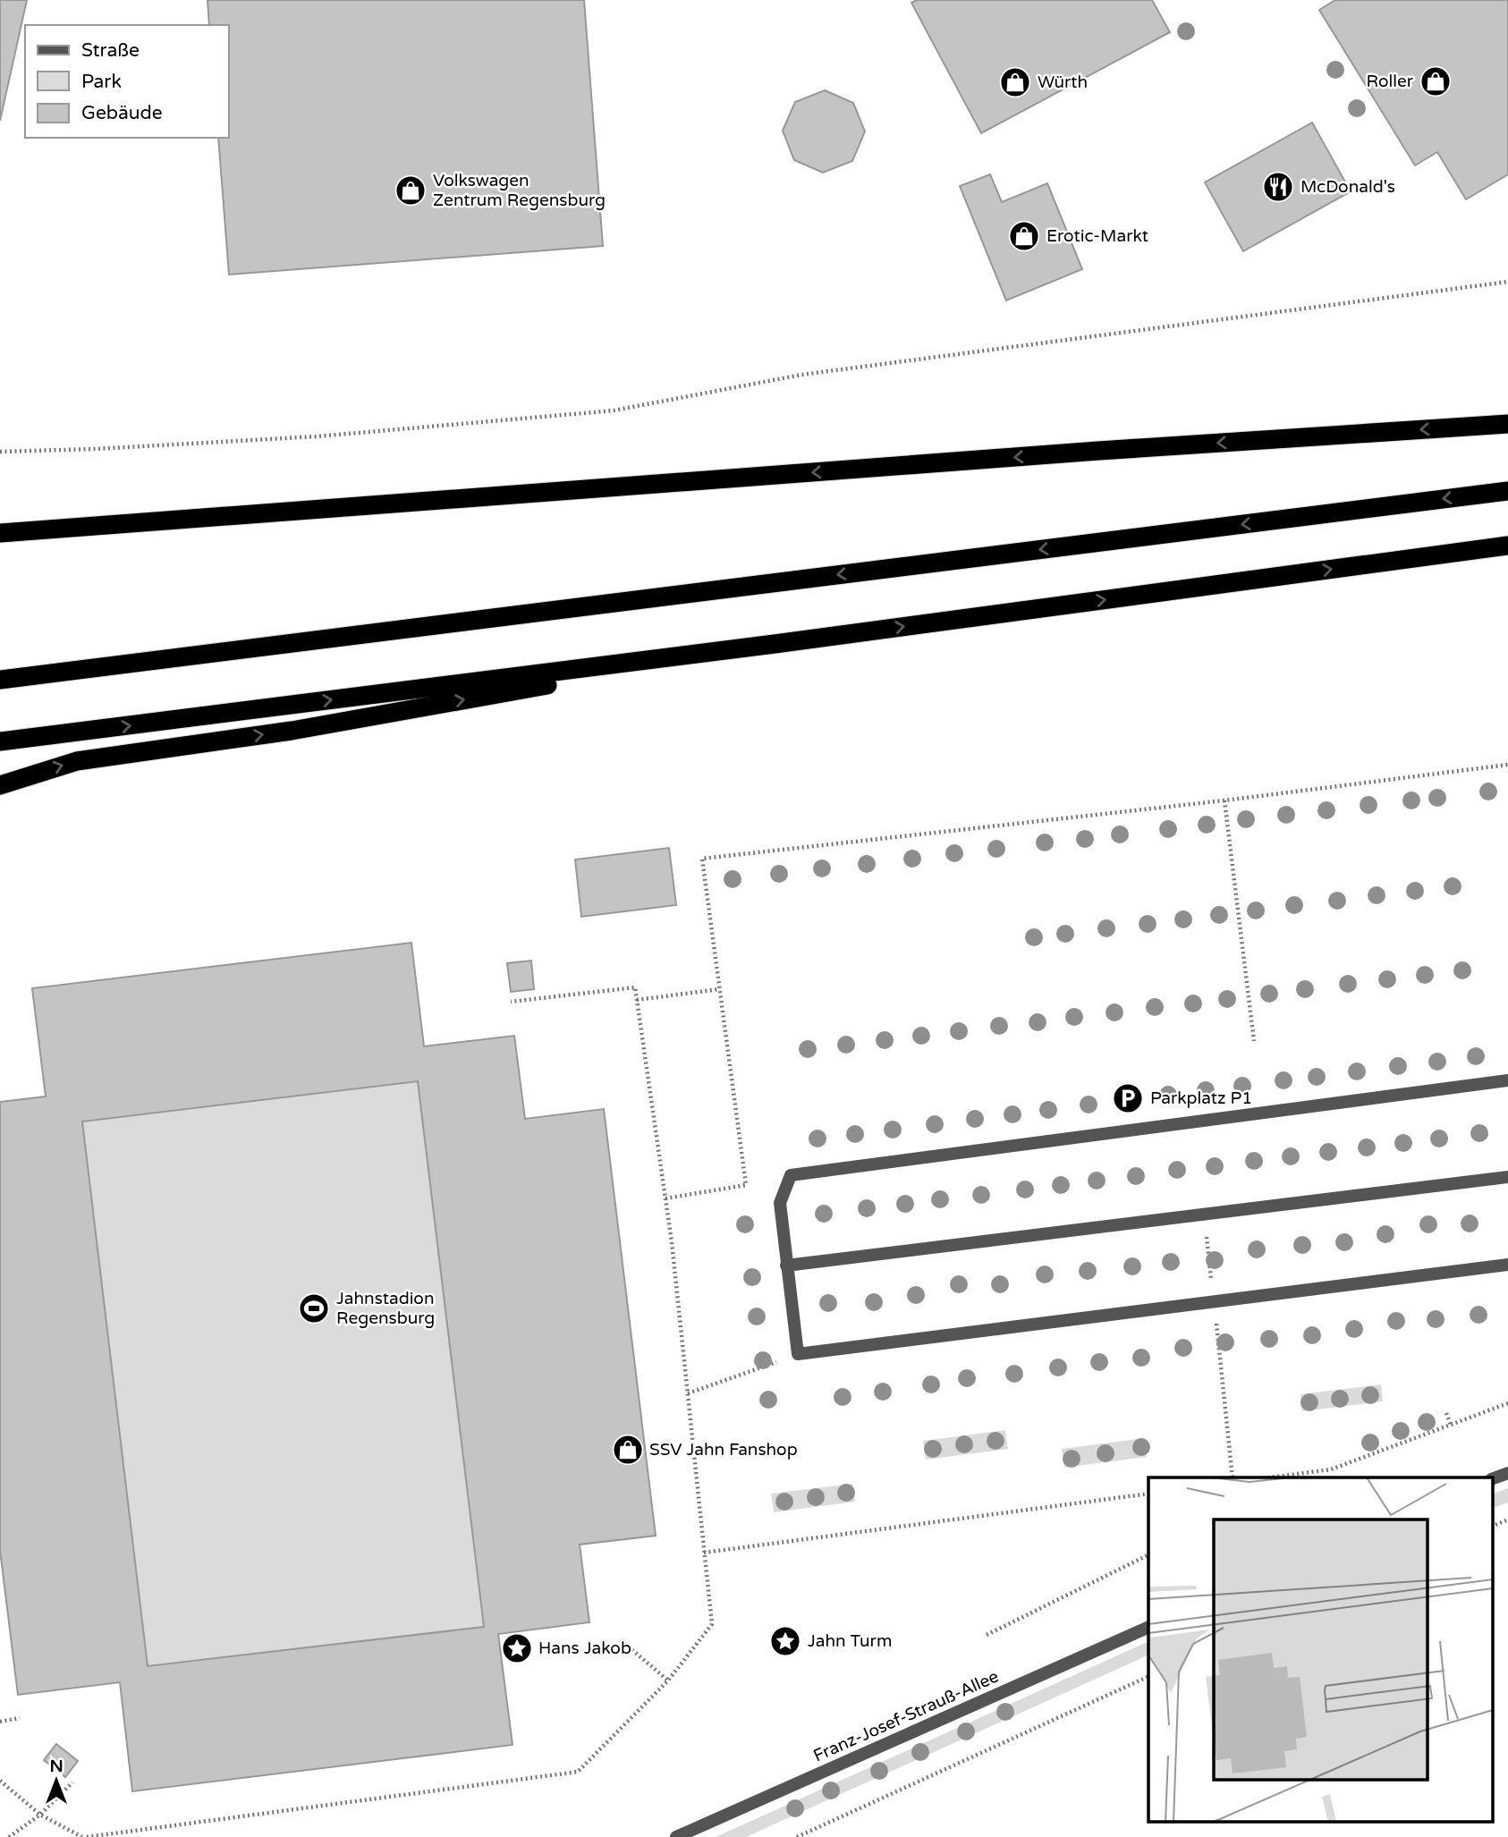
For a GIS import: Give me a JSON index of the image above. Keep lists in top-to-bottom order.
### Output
{
  "streets": {
    "street": ["Franz-Josef-Strauß-Allee"]
  },
  "places": {
    "shop": [
      "Roller",
      "Würth",
      "Volkswagen Zentrum Regensburg",
      "Erotic-Markt",
      "SSV Jahn Fanshop"
    ],
    "restaurant": ["McDonald's"],
    "parking": ["Parkplatz P1"],
    "sports": ["Jahnstadion Regensburg"],
    "place": ["Jahn Turm", "Hans Jakob"]
  },
  "legend": ["Straße", "Park", "Gebäude"],
  "north": "top"
}
